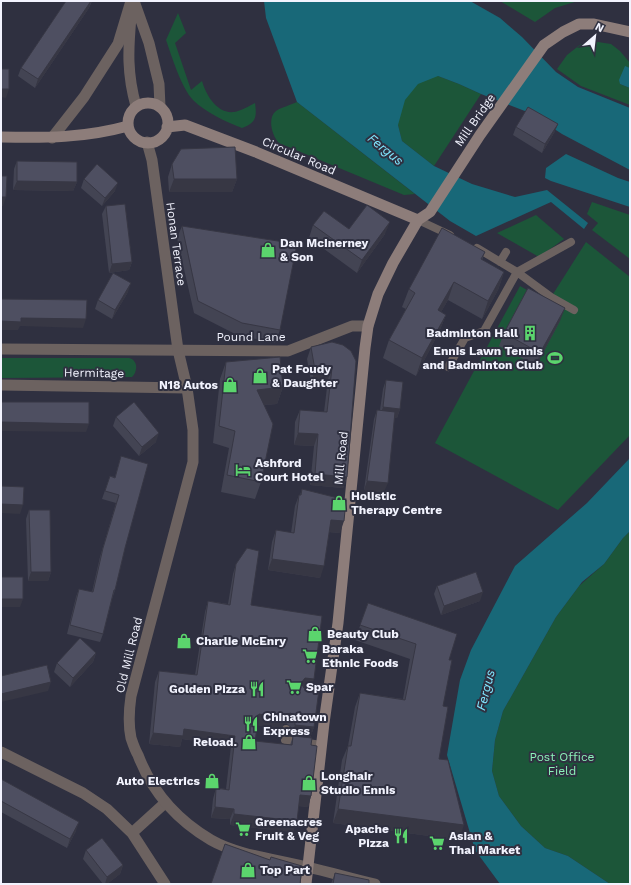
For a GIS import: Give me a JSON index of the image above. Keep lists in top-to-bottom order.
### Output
{
  "streets": {
    "main road": ["Mill Bridge", "Circular Road", "Mill Road"],
    "street": [
      "Honan Terrace",
      "Pound Lane",
      "Hermitage",
      "Old Mill Road"
    ]
  },
  "crossings": [
    ["Mill Bridge", "Mill Road"],
    ["Circular Road", "Honan Terrace"],
    ["Circular Road", "Mill Road"],
    ["Honan Terrace", "Pound Lane"],
    ["Honan Terrace", "Hermitage"],
    ["Honan Terrace", "Old Mill Road"],
    ["Pound Lane", "Hermitage"],
    ["Pound Lane", "Mill Road"],
    ["Pound Lane", "Old Mill Road"],
    ["Hermitage", "Old Mill Road"],
    ["Mill Road", "Old Mill Road"]
  ],
  "water": ["Fergus"],
  "parks": ["Post Office Field"],
  "places": {
    "shop": [
      "Dan McInerney & Son",
      "Pat Foudy & Daughter",
      "N18 Autos",
      "Holistic Therapy Centre",
      "Beauty Club",
      "Charlie McEnry",
      "Reload.",
      "Auto Electrics",
      "Longhair Studio Ennis",
      "Top Part"
    ],
    "building": ["Badminton Hall"],
    "sports": ["Ennis Lawn Tennis and Badminton Club"],
    "hotel": ["Ashford Court Hotel"],
    "supermarket": [
      "Baraka Ethnic Foods",
      "Spar",
      "Greenacres Fruit & Veg",
      "Asian & Thai Market"
    ],
    "restaurant": ["Golden Pizza", "Chinatown Express", "Apache Pizza"]
  },
  "north": "top right"
}
